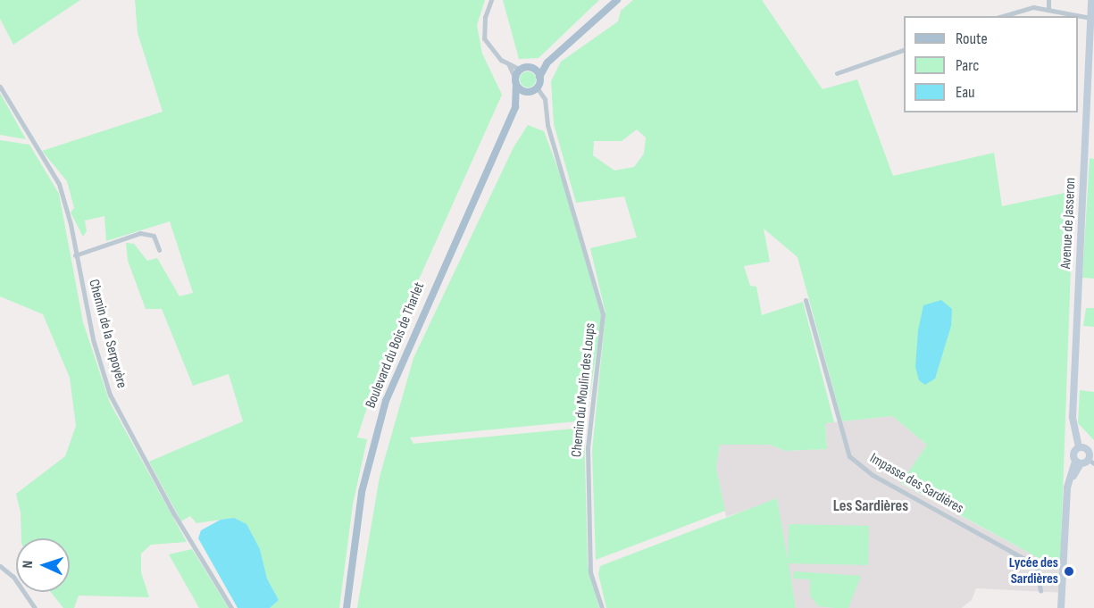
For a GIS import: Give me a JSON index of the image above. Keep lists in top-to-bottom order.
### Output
{
  "streets": {
    "main road": ["Avenue de Jasseron", "Boulevard du Bois de Tharlet"],
    "street": ["Chemin de la Serpoyère", "Chemin du Moulin des Loups", "Impasse des Sardières"]
  },
  "crossings": [
    ["Boulevard du Bois de Tharlet", "Chemin du Moulin des Loups"]
  ],
  "districts": ["Les Sardières"],
  "places": ["Lycée des Sardières"],
  "legend": ["Route", "Parc", "Eau"],
  "north": "left"
}
